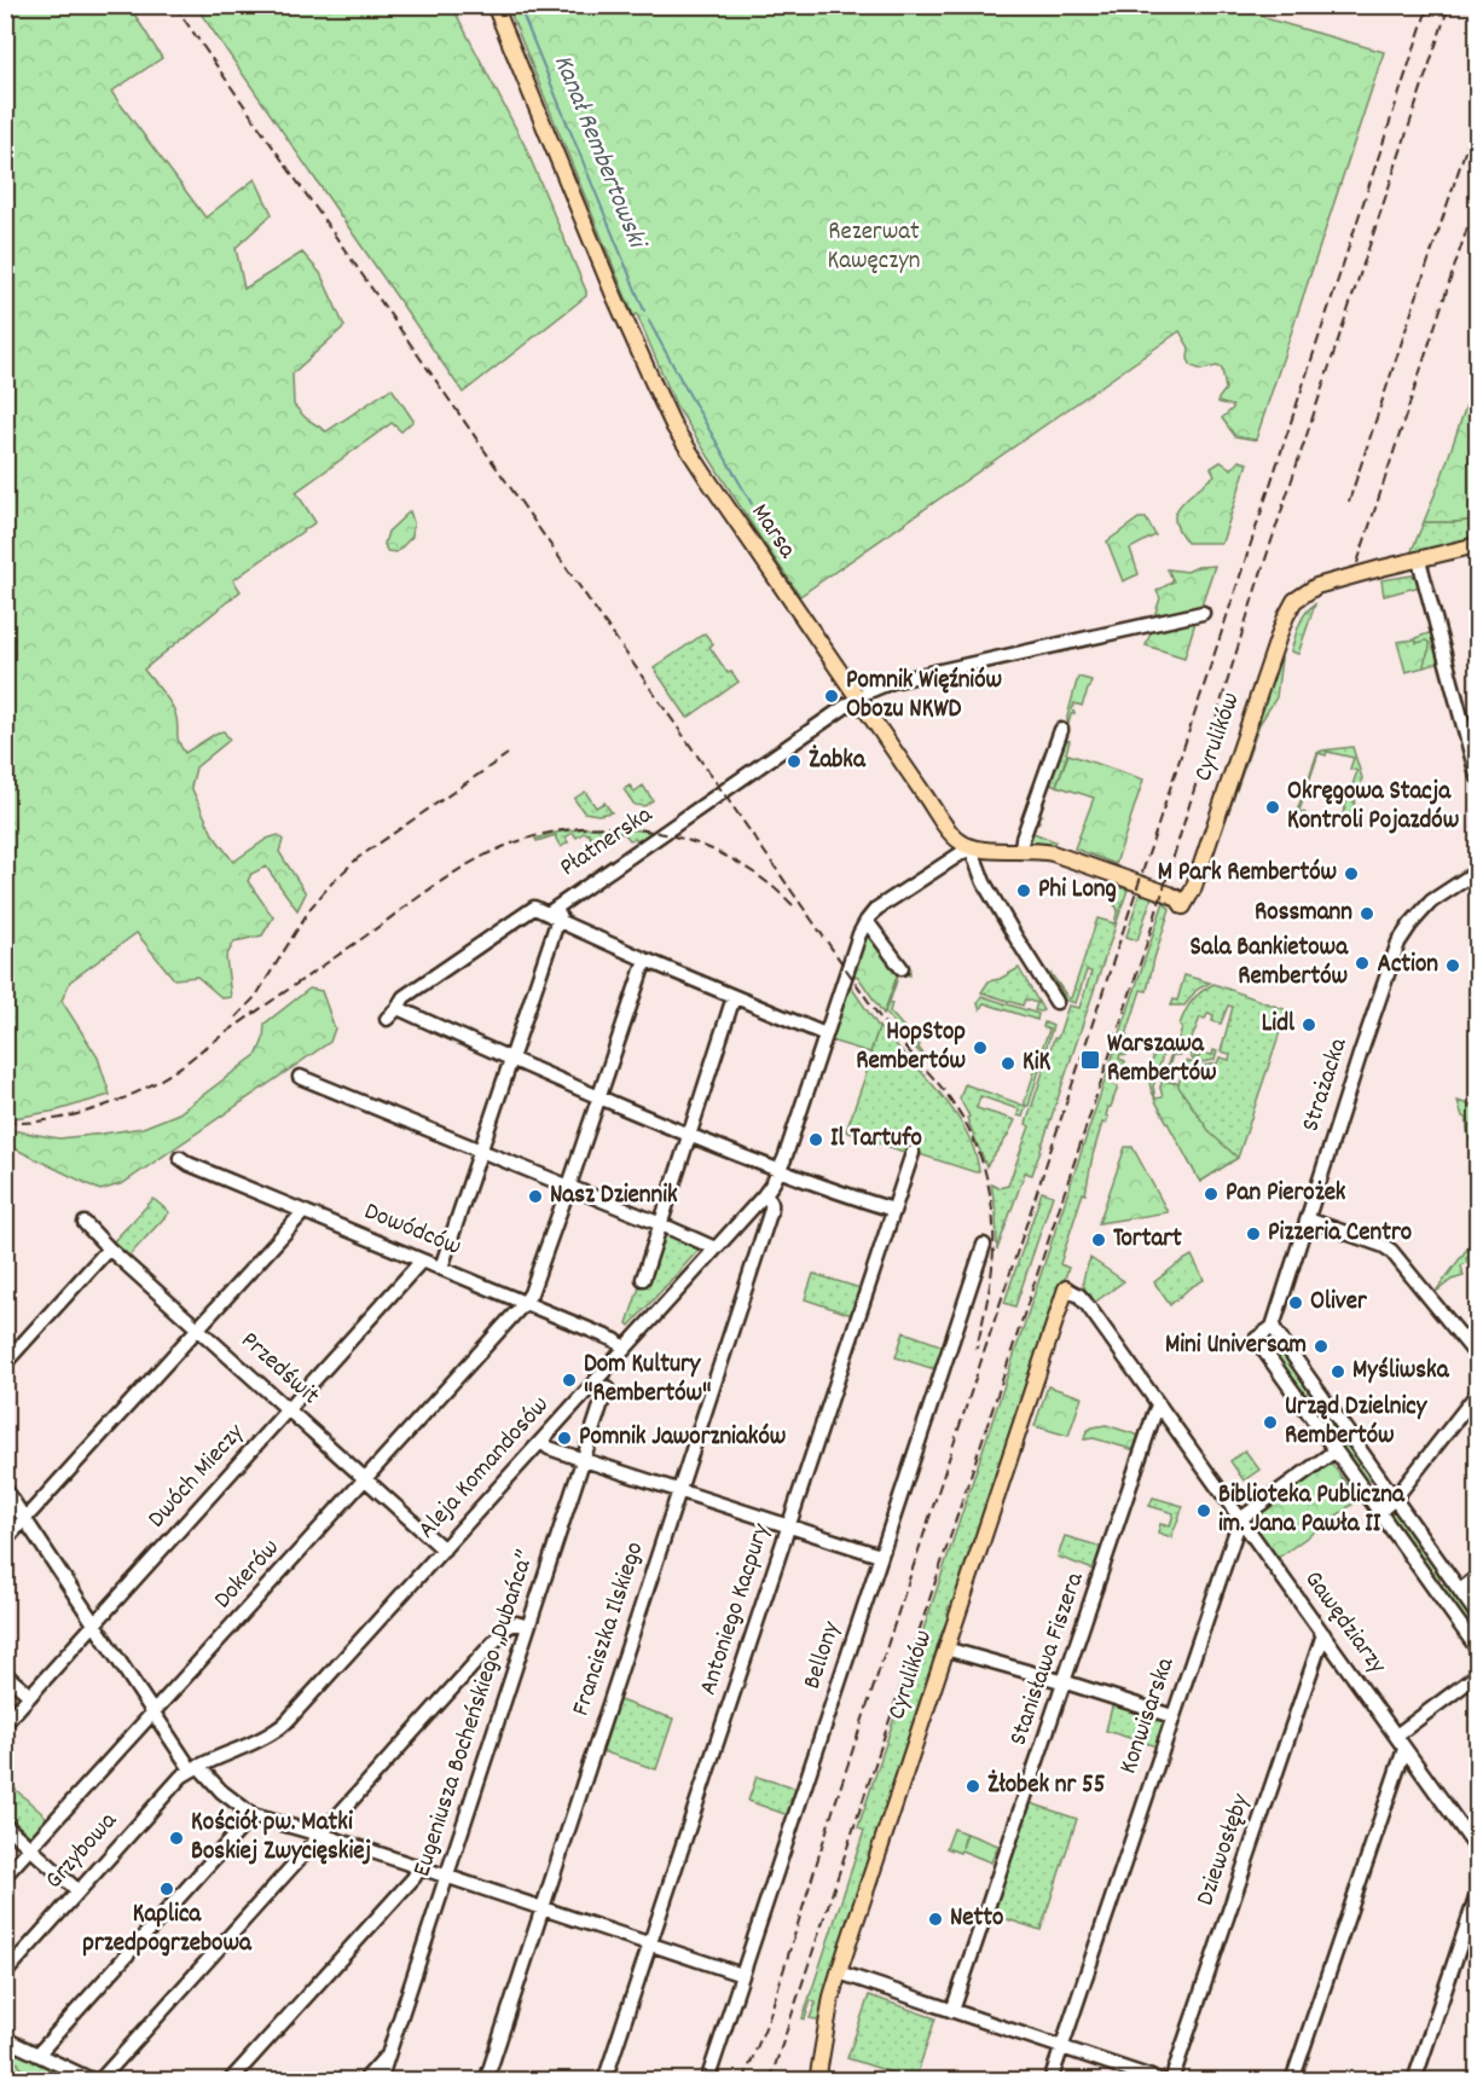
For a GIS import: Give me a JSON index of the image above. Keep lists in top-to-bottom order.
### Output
{
  "streets": {
    "main road": ["Marsa", "Cyrulików"],
    "street": [
      "Płatnerska",
      "Strażacka",
      "Dowódców",
      "Przedświt",
      "Aleja Komandosów",
      "Dwóch Mieczy",
      "Dokerów",
      "Antoniego Kacpury",
      "Gawędziarzy",
      "Franciszka Ilskiego",
      "Bellony",
      "Stanisława Fiszera",
      "Eugeniusza Bocheńskiego „Dubańca”",
      "Konwisarska",
      "Dziewosłęby",
      "Grzybowa"
    ]
  },
  "crossings": [
    ["Marsa", "Płatnerska"],
    ["Cyrulików", "Gawędziarzy"],
    ["Dowódców", "Aleja Komandosów"],
    ["Dowódców", "Dwóch Mieczy"],
    ["Dowódców", "Dokerów"],
    ["Przedświt", "Aleja Komandosów"],
    ["Przedświt", "Dwóch Mieczy"],
    ["Przedświt", "Dokerów"],
    ["Aleja Komandosów", "Franciszka Ilskiego"],
    ["Aleja Komandosów", "Grzybowa"],
    ["Gawędziarzy", "Stanisława Fiszera"],
    ["Gawędziarzy", "Konwisarska"],
    ["Gawędziarzy", "Dziewosłęby"]
  ],
  "water": ["Kanał Rembertowski"],
  "parks": ["Rezerwat Kawęczyn"],
  "places": {
    "other": [
      "Pomnik Więźniów Obozu NKWD",
      "Żabka",
      "Okręgowa Stacja Kontroli Pojazdów",
      "M Park Rembertów",
      "Phi Long",
      "Rossmann",
      "Sala Bankietowa Rembertów",
      "Action",
      "Lidl",
      "HopStop Rembertów",
      "KiK",
      "Il Tartufo",
      "Pan Pierożek",
      "Nasz Dziennik",
      "Pizzeria Centro",
      "Tortart",
      "Oliver",
      "Mini Universam",
      "Myśliwska",
      "Dom Kultury \"Rembertów\"",
      "Urząd Dzielnicy Rembertów",
      "Pomnik Jaworzniaków",
      "Biblioteka Publiczna im. Jana Pawła II",
      "Żłobek nr 55",
      "Kościół pw. Matki Boskiej Zwycięskiej",
      "Kaplica przedpogrzebowa",
      "Netto"
    ],
    "transit": ["Warszawa Rembertów"]
  }
}
